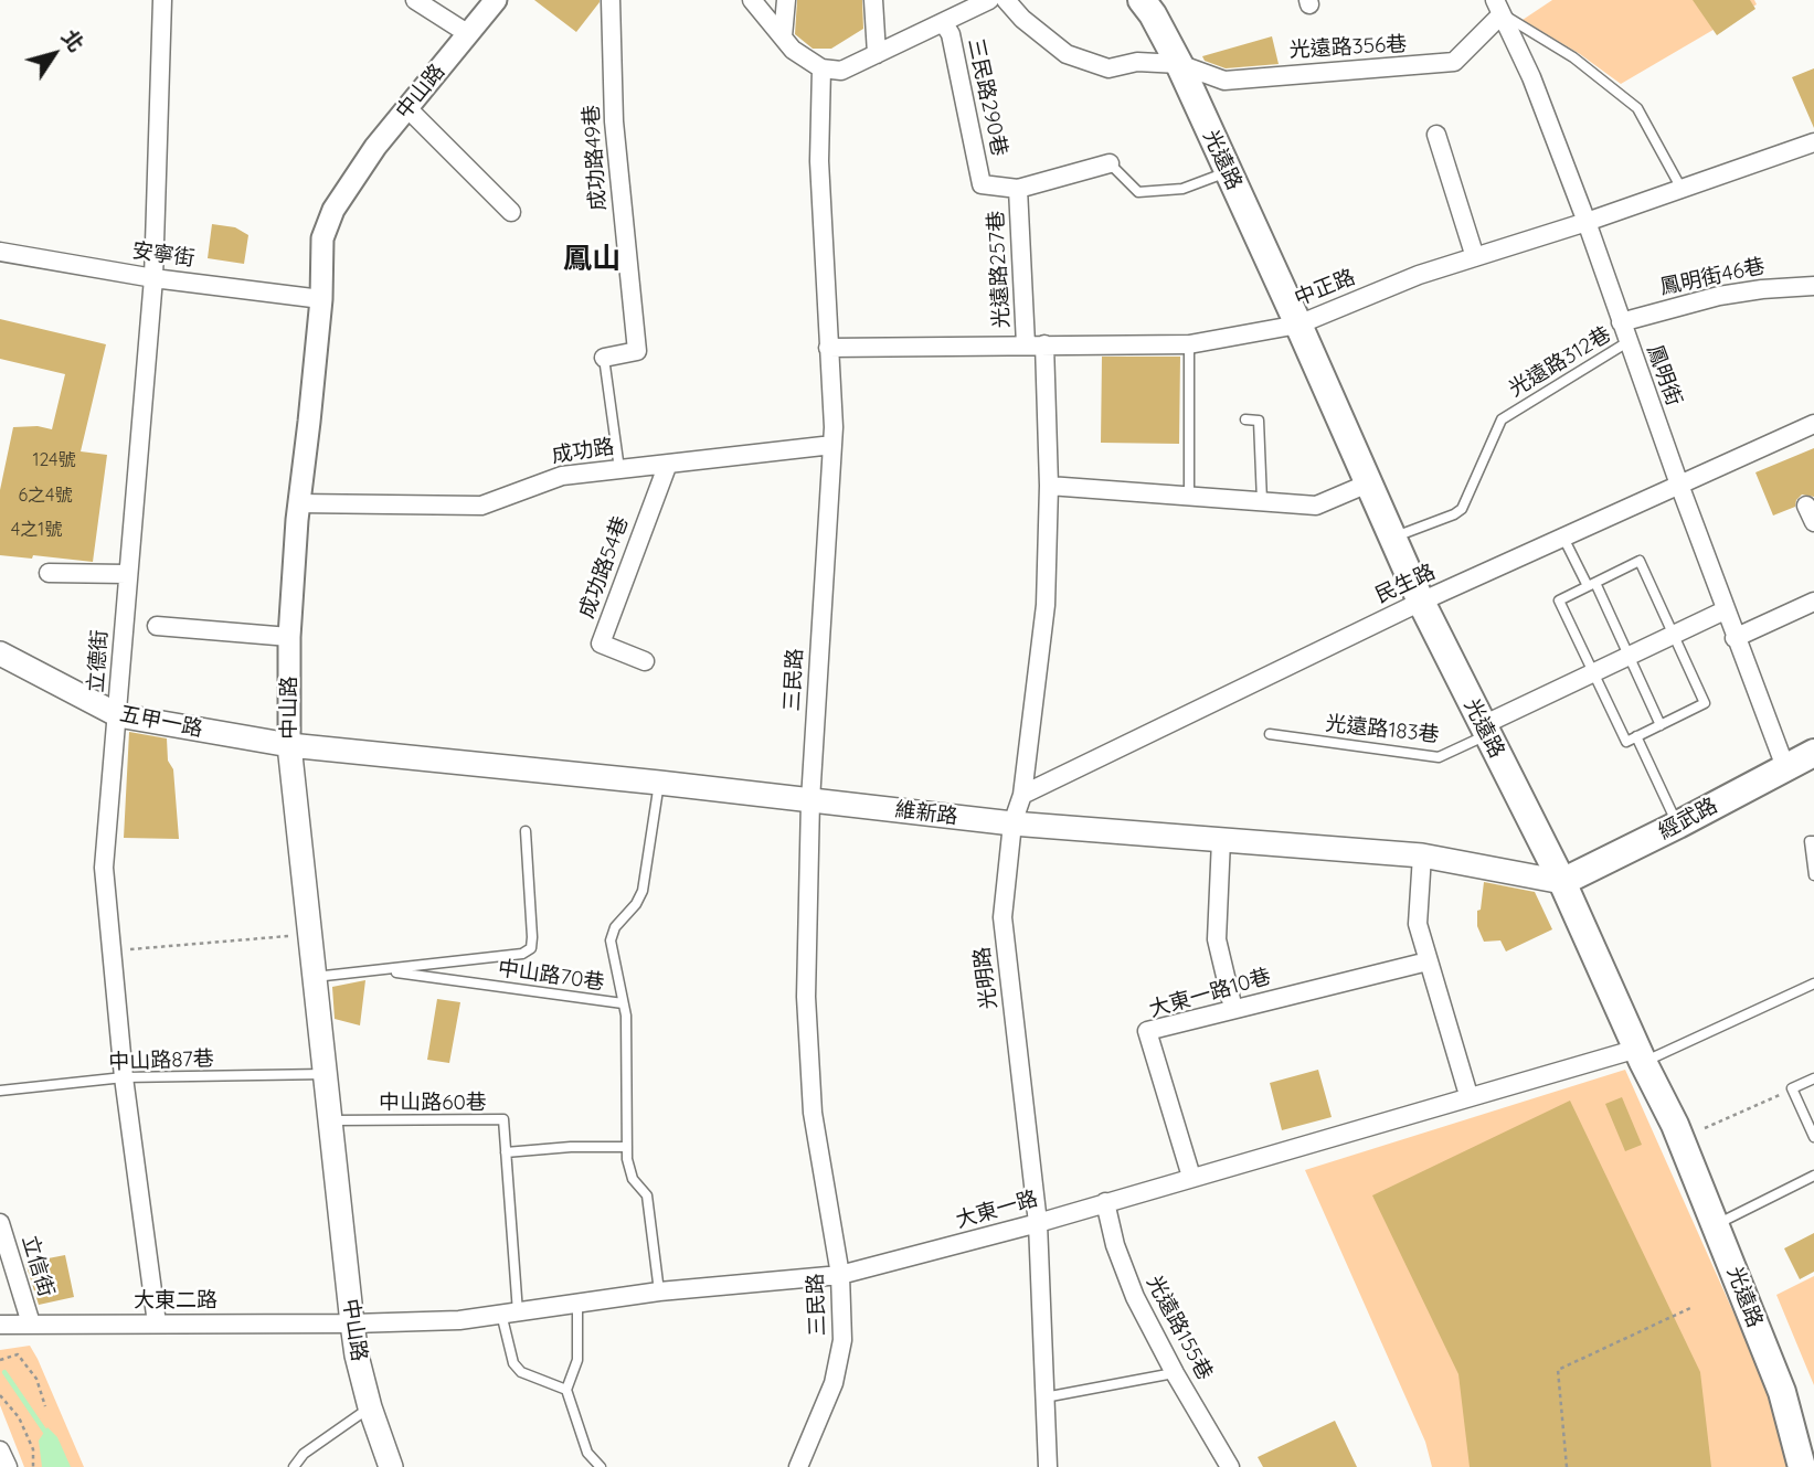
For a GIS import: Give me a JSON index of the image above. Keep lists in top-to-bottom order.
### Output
{
  "streets": {
    "main road": [
      "中山路",
      "光遠路",
      "五甲一路",
      "維新路",
      "經武路"
    ],
    "street": [
      "光遠路356巷",
      "三民路290巷",
      "成功路49巷",
      "安寧街",
      "光遠路257巷",
      "鳳明街46巷",
      "中正路",
      "鳳明街",
      "成功路",
      "成功路54巷",
      "民生路",
      "立德街",
      "三民路",
      "光明路",
      "大東一路10巷",
      "大東一路",
      "立信街",
      "大東二路",
      "光遠路155巷"
    ],
    "lane": [
      "光遠路312巷",
      "光遠路183巷",
      "中山路70巷",
      "中山路87巷",
      "中山路60巷"
    ]
  },
  "crossings": [
    ["光遠路356巷", "光遠路"],
    ["光遠路356巷", "鳳明街"],
    ["中山路", "安寧街"],
    ["中山路", "成功路"],
    ["中山路", "五甲一路"],
    ["中山路", "維新路"],
    ["中山路", "中山路70巷"],
    ["中山路", "中山路87巷"],
    ["中山路", "中山路60巷"],
    ["中山路", "大東一路"],
    ["中山路", "大東二路"],
    ["三民路290巷", "光遠路257巷"],
    ["成功路49巷", "成功路"],
    ["光遠路", "光遠路257巷"],
    ["光遠路", "中正路"],
    ["光遠路", "光遠路312巷"],
    ["光遠路", "民生路"],
    ["光遠路", "光遠路183巷"],
    ["光遠路", "維新路"],
    ["光遠路", "經武路"],
    ["光遠路", "大東一路"],
    ["安寧街", "立德街"],
    ["光遠路257巷", "中正路"],
    ["光遠路257巷", "光明路"],
    ["鳳明街46巷", "鳳明街"],
    ["中正路", "鳳明街"],
    ["中正路", "三民路"],
    ["中正路", "光明路"],
    ["光遠路312巷", "鳳明街"],
    ["鳳明街", "民生路"],
    ["鳳明街", "經武路"],
    ["成功路", "成功路54巷"],
    ["成功路", "三民路"],
    ["民生路", "光明路"],
    ["立德街", "五甲一路"],
    ["立德街", "中山路87巷"],
    ["立德街", "大東二路"],
    ["三民路", "維新路"],
    ["三民路", "大東一路"],
    ["五甲一路", "維新路"],
    ["維新路", "經武路"],
    ["維新路", "中山路70巷"],
    ["維新路", "光明路"],
    ["光明路", "大東一路"],
    ["大東一路10巷", "大東一路"],
    ["中山路60巷", "大東一路"],
    ["大東一路", "大東二路"],
    ["大東一路", "光遠路155巷"],
    ["立信街", "大東二路"]
  ],
  "districts": ["鳳山"],
  "house_numbers": ["124號", "6之4號", "4之1號"],
  "north": "top right"
}
